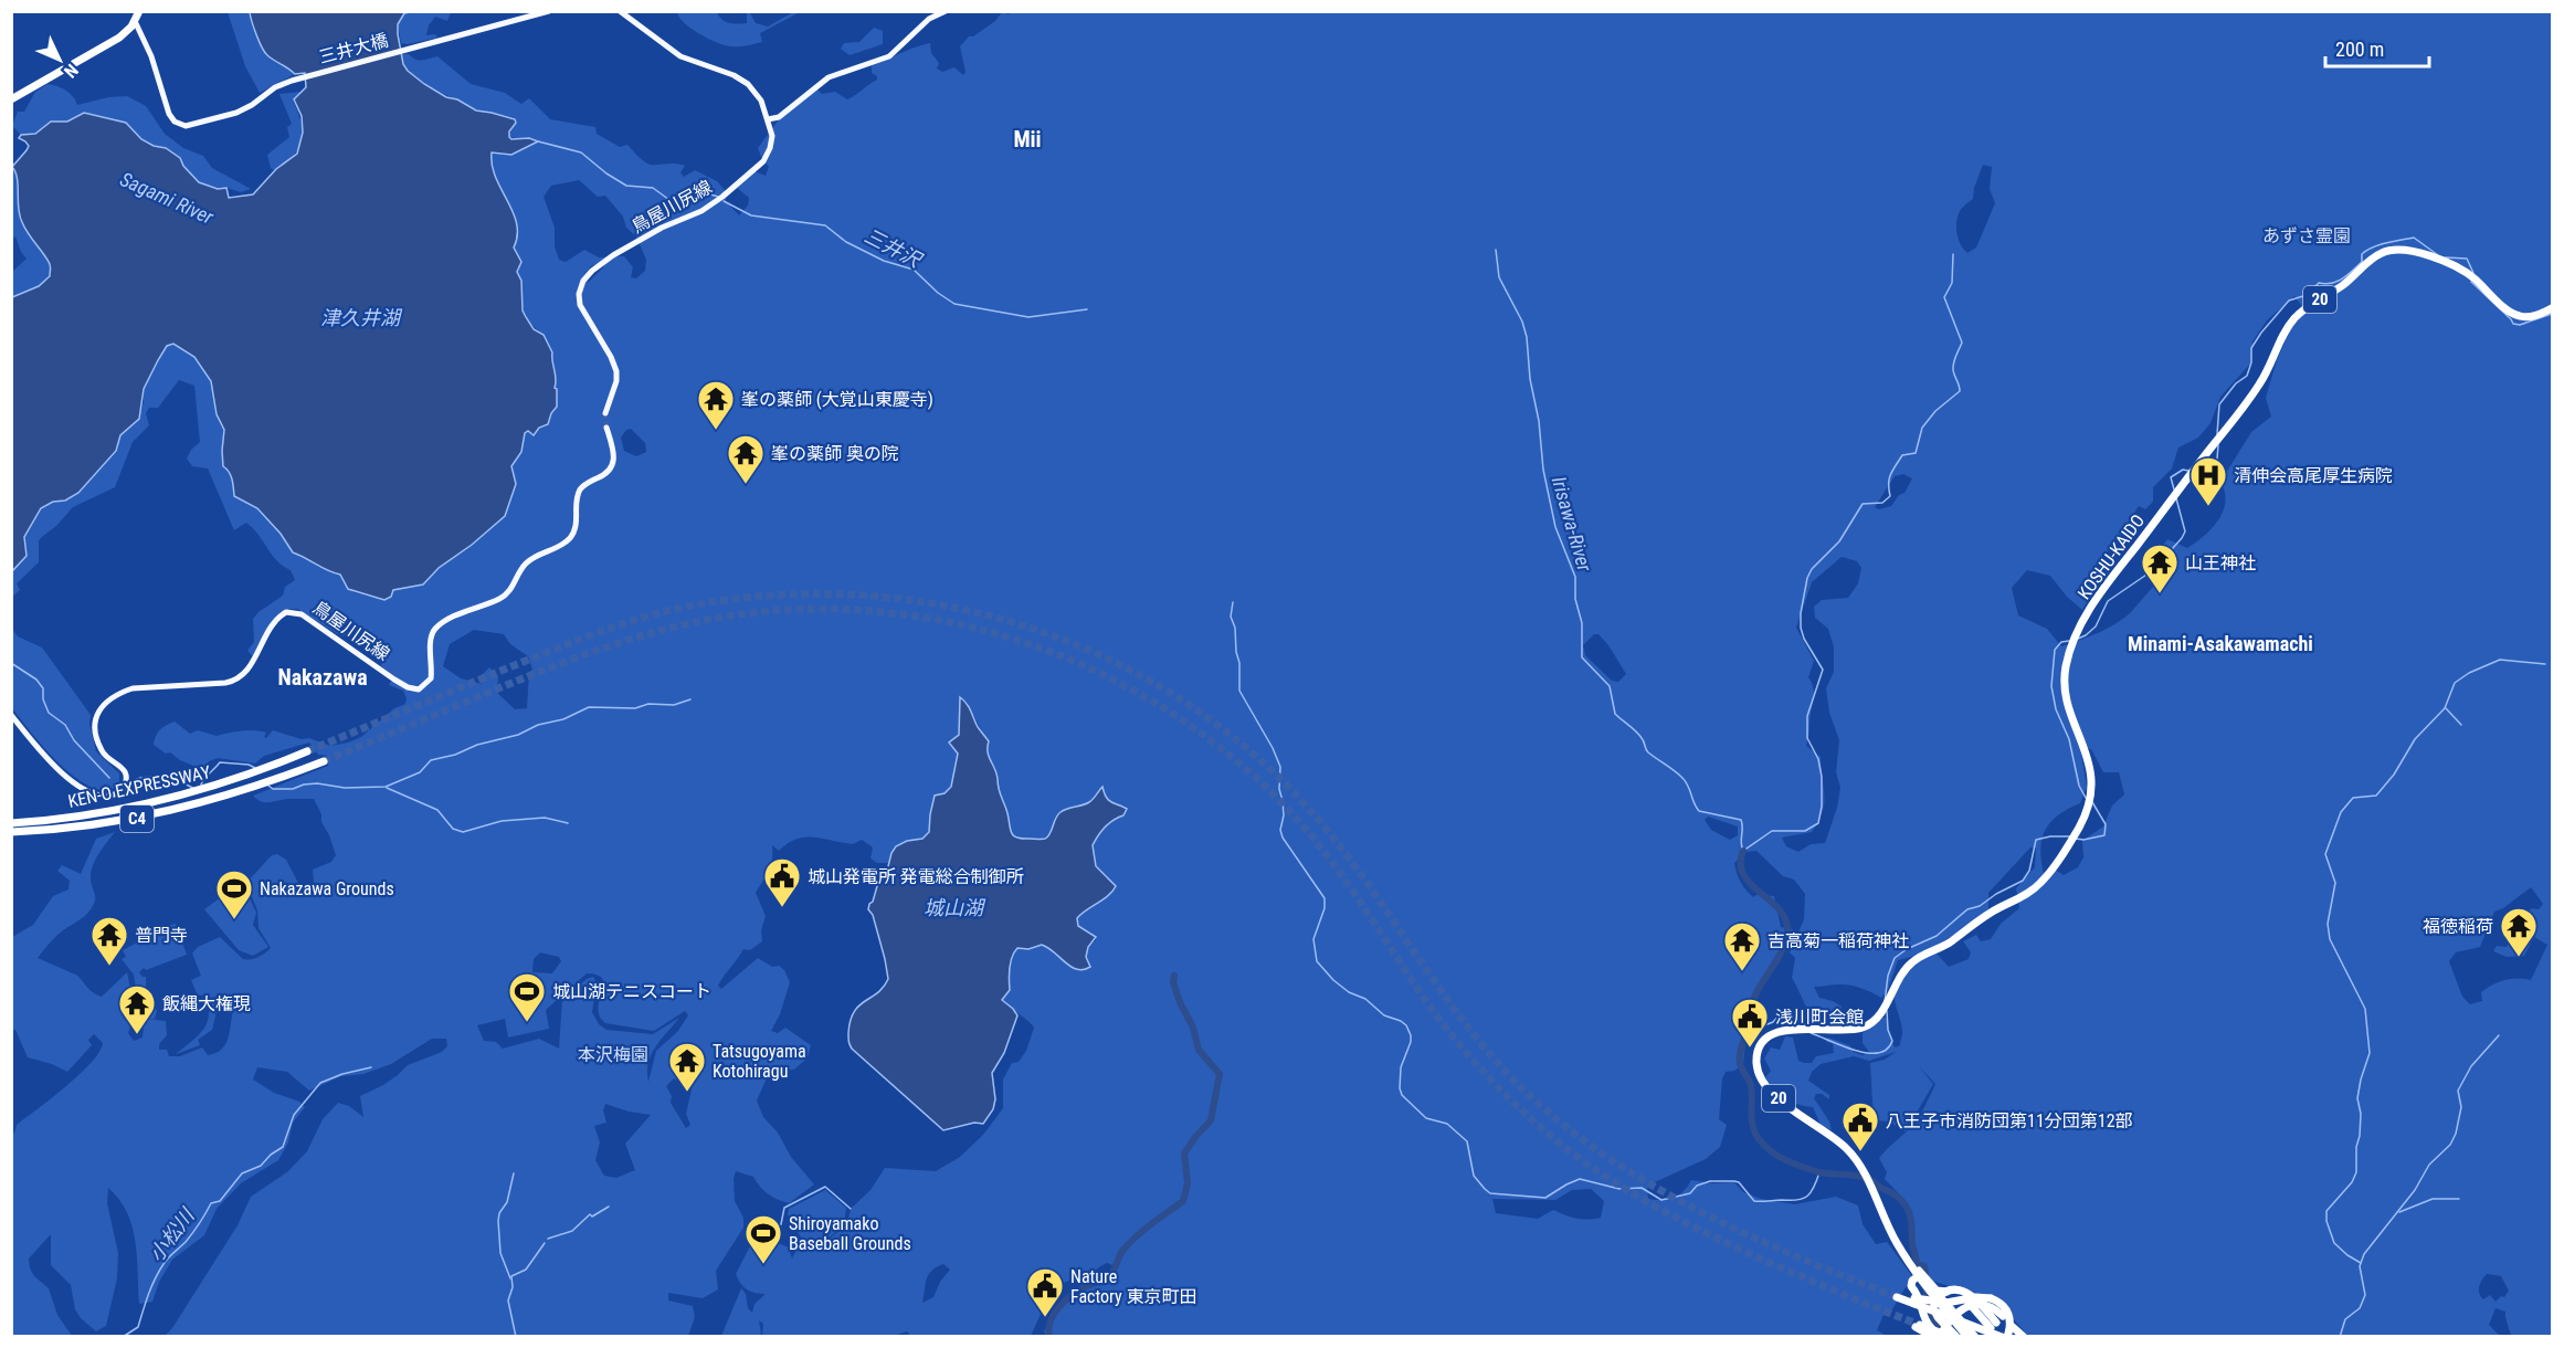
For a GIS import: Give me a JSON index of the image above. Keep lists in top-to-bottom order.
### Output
{
  "streets": {
    "highway": [
      "20",
      "KOSHU-KAIDO",
      "KEN-O EXPRESSWAY",
      "C4"
    ],
    "main road": ["三井大橋", "鳥屋川尻線"]
  },
  "crossings": [
    ["20", "KOSHU-KAIDO"]
  ],
  "districts": ["Mii", "Minami-Asakawamachi", "Nakazawa"],
  "water": [
    "Sagami River",
    "三井沢",
    "津久井湖",
    "Irisawa-River",
    "城山湖",
    "小松川"
  ],
  "parks": ["あずさ霊園", "本沢梅園"],
  "places": {
    "temple": [
      "峯の薬師 (大覚山東慶寺)",
      "峯の薬師 奥の院",
      "山王神社",
      "福徳稲荷",
      "普門寺",
      "吉高菊一稲荷神社",
      "飯縄大権現",
      "Tatsugoyama Kotohiragu"
    ],
    "hospital": ["清伸会高尾厚生病院"],
    "public building": [
      "城山発電所 発電総合制御所",
      "浅川町会館",
      "八王子市消防団第11分団第12部",
      "Nature Factory 東京町田"
    ],
    "sports": ["Nakazawa Grounds", "城山湖テニスコート", "Shiroyamako Baseball Grounds"]
  },
  "scale_bar": "200 m",
  "north": "bottom right"
}
